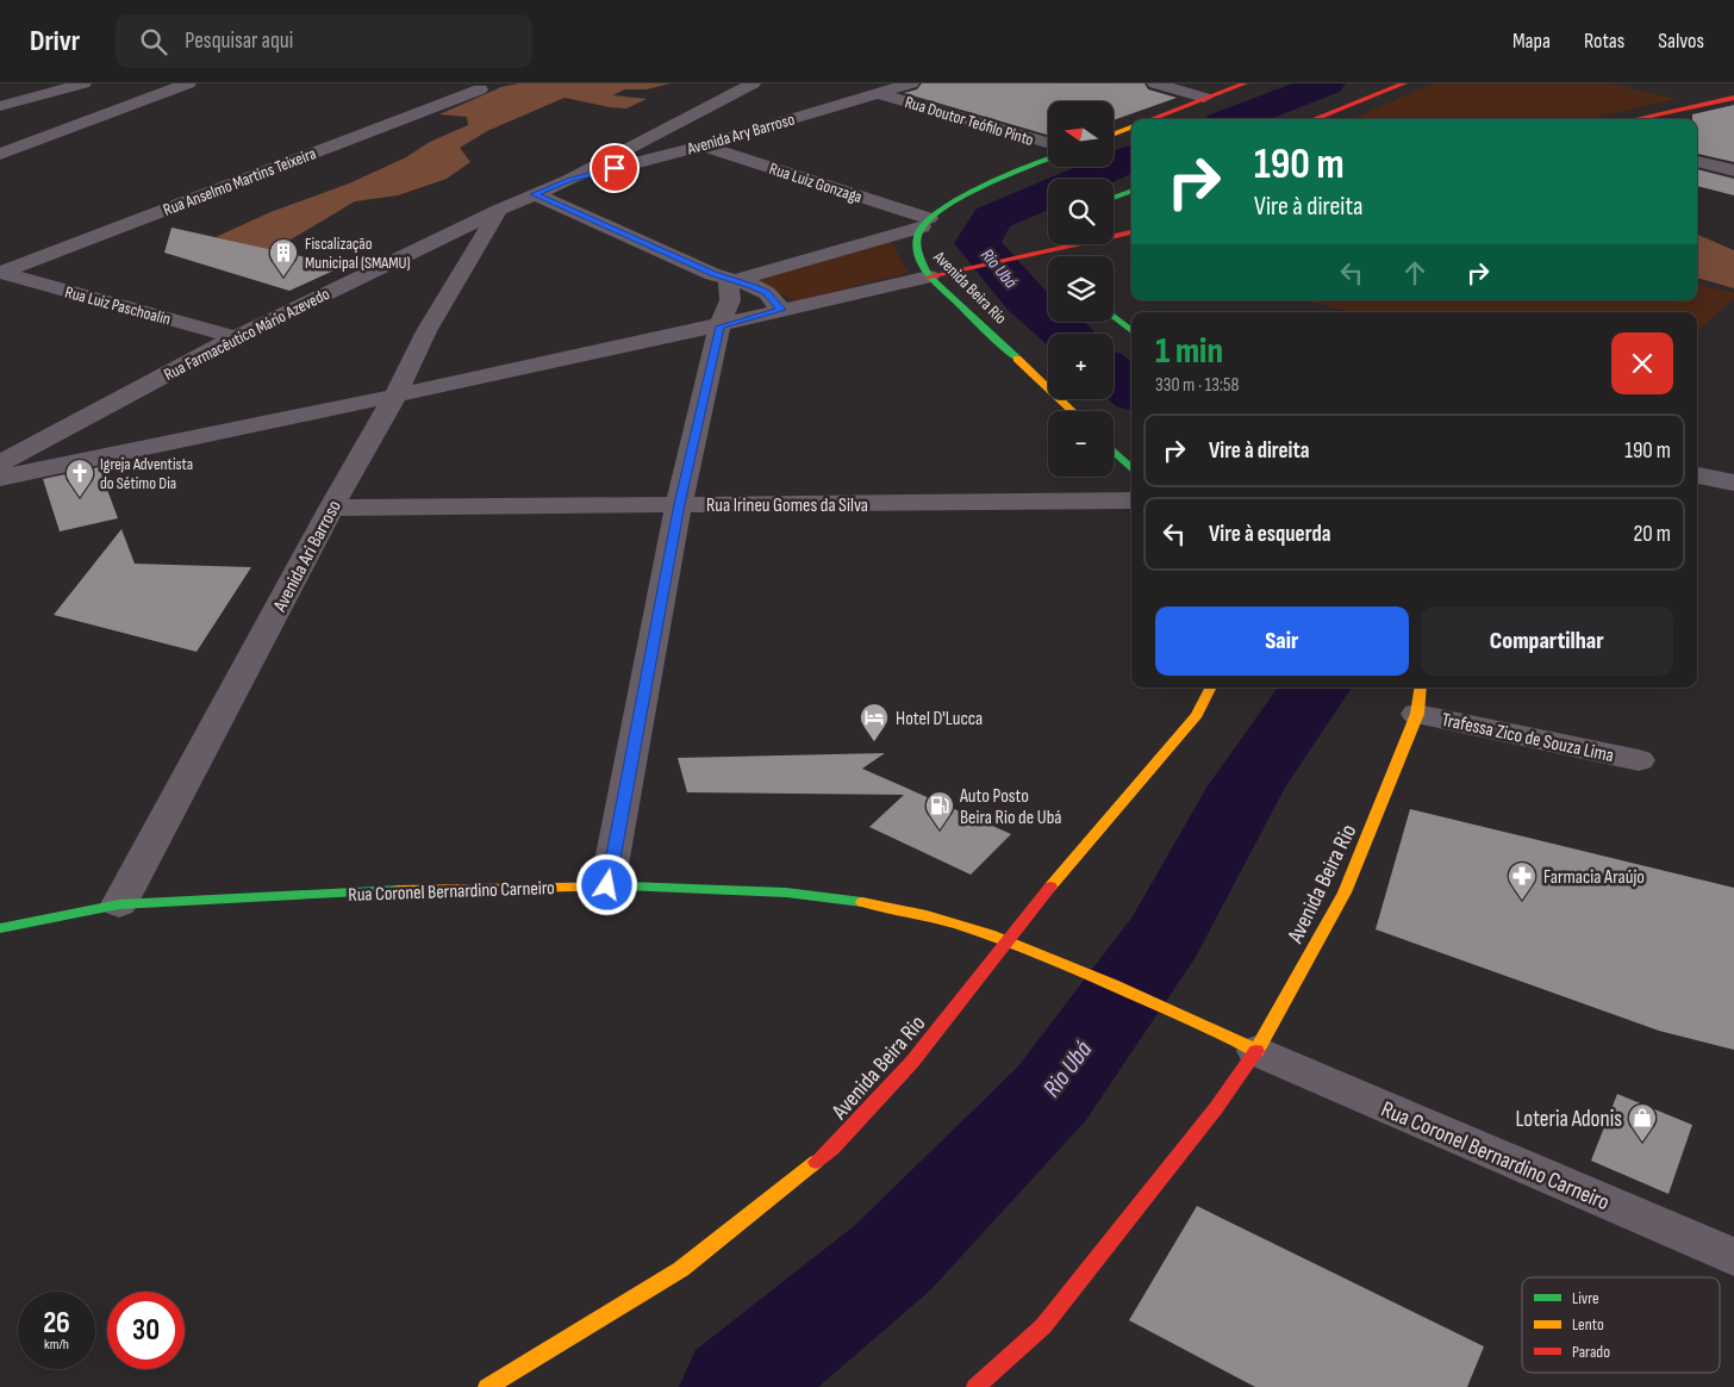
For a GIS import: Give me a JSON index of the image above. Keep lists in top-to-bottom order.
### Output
{
  "streets": {
    "main road": ["Avenida Beira Rio", "Rua Coronel Bernardino Carneiro"],
    "street": [
      "Rua Doutor Teófilo Pinto",
      "Avenida Ary Barroso",
      "Rua Anselmo Martins Teixeira",
      "Rua Luiz Gonzaga",
      "Rua Luiz Paschoalin",
      "Rua Farmacêutico Mário Azevedo",
      "Rua Irineu Gomes da Silva",
      "Avenida Ari Barroso",
      "Trafessa Zico de Souza Lima"
    ]
  },
  "crossings": [
    ["Rua Doutor Teófilo Pinto", "Avenida Ary Barroso"],
    ["Avenida Ary Barroso", "Rua Luiz Gonzaga"],
    ["Avenida Ary Barroso", "Rua Farmacêutico Mário Azevedo"],
    ["Rua Anselmo Martins Teixeira", "Rua Luiz Paschoalin"],
    ["Rua Luiz Gonzaga", "Avenida Beira Rio"],
    ["Avenida Beira Rio", "Trafessa Zico de Souza Lima"],
    ["Avenida Beira Rio", "Rua Coronel Bernardino Carneiro"],
    ["Rua Luiz Paschoalin", "Rua Farmacêutico Mário Azevedo"],
    ["Rua Farmacêutico Mário Azevedo", "Avenida Ari Barroso"],
    ["Rua Irineu Gomes da Silva", "Avenida Ari Barroso"],
    ["Avenida Ari Barroso", "Rua Coronel Bernardino Carneiro"]
  ],
  "water": ["Rio Ubá"],
  "places": {
    "building": ["Fiscalização Municipal (SMAMU)"],
    "church": ["Igreja Adventista do Sétimo Dia"],
    "hotel": ["Hotel D'Lucca"],
    "fuel station": ["Auto Posto Beira Rio de Ubá"],
    "pharmacy": ["Farmacia Araújo"],
    "shop": ["Loteria Adonis"]
  },
  "legend": ["Livre", "Lento", "Parado"],
  "north": "left",
  "page": {
    "header": "Drivr",
    "search": "Pesquisar aqui",
    "nav": ["Mapa", "Rotas", "Salvos"],
    "map_buttons": ["+", "−"],
    "turn": ["190 m", "Vire à direita"],
    "heading": ["1 min", "330 m · 13:58"],
    "list": [
      {
        "name": "Vire à direita",
        "value": "190 m"
      },
      {
        "name": "Vire à esquerda",
        "value": "20 m"
      }
    ],
    "buttons": ["Sair", "Compartilhar"],
    "speed": "26 km/h",
    "limit": "30"
  }
}
